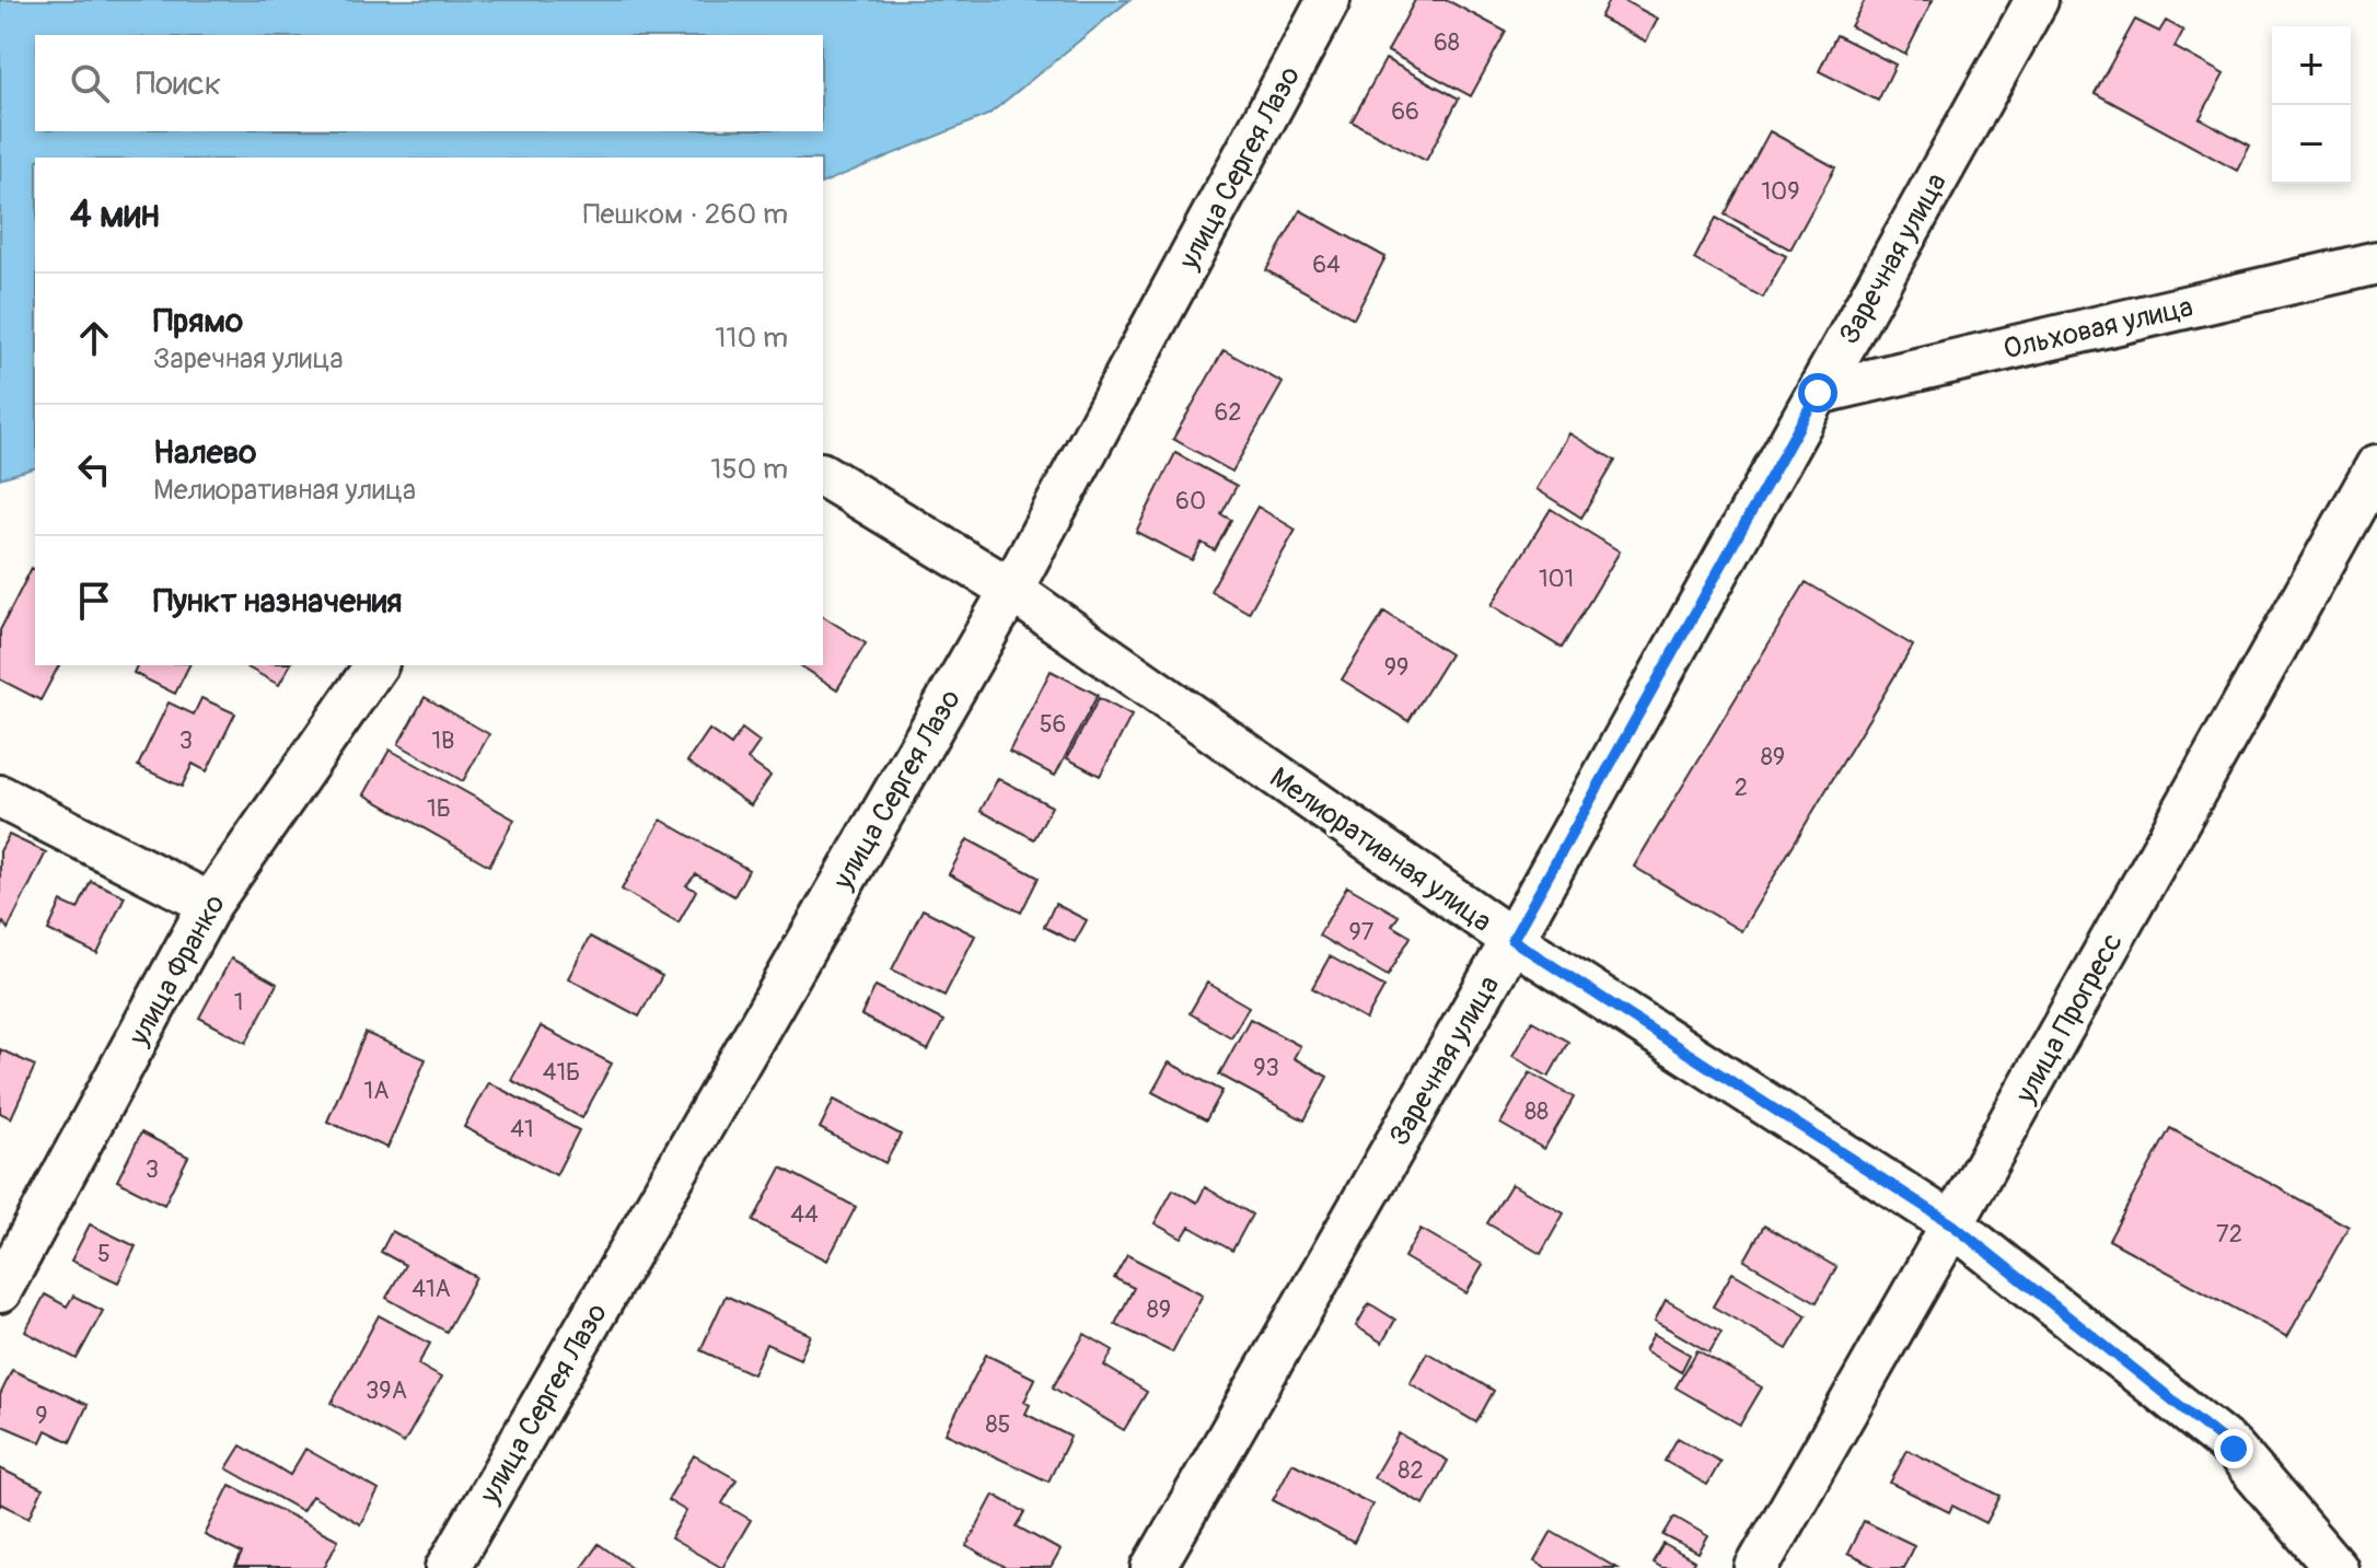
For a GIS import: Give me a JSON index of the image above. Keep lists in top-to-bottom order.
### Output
{
  "streets": {
    "street": [
      "улица Сергея Лазо",
      "Заречная улица",
      "Ольховая улица",
      "Мелиоративная улица",
      "улица Франко",
      "улица Прогресс"
    ]
  },
  "crossings": [
    ["улица Сергея Лазо", "Мелиоративная улица"],
    ["Заречная улица", "Ольховая улица"],
    ["Заречная улица", "Мелиоративная улица"],
    ["Мелиоративная улица", "улица Прогресс"]
  ],
  "house_numbers": [
    "68",
    "66",
    "109",
    "64",
    "62",
    "60",
    "101",
    "99",
    "56",
    "3",
    "1В",
    "89",
    "2",
    "1Б",
    "97",
    "1",
    "93",
    "41Б",
    "1А",
    "88",
    "41",
    "3",
    "44",
    "72",
    "5",
    "41А",
    "89",
    "39А",
    "9",
    "85",
    "82"
  ],
  "page": {
    "map_buttons": ["+", "−"],
    "search": "Поиск",
    "heading": ["4 мин", "Пешком · 260 m"],
    "list": [
      ["Прямо", "Заречная улица", "110 m"],
      ["Налево", "Мелиоративная улица", "150 m"],
      "Пункт назначения"
    ]
  }
}
